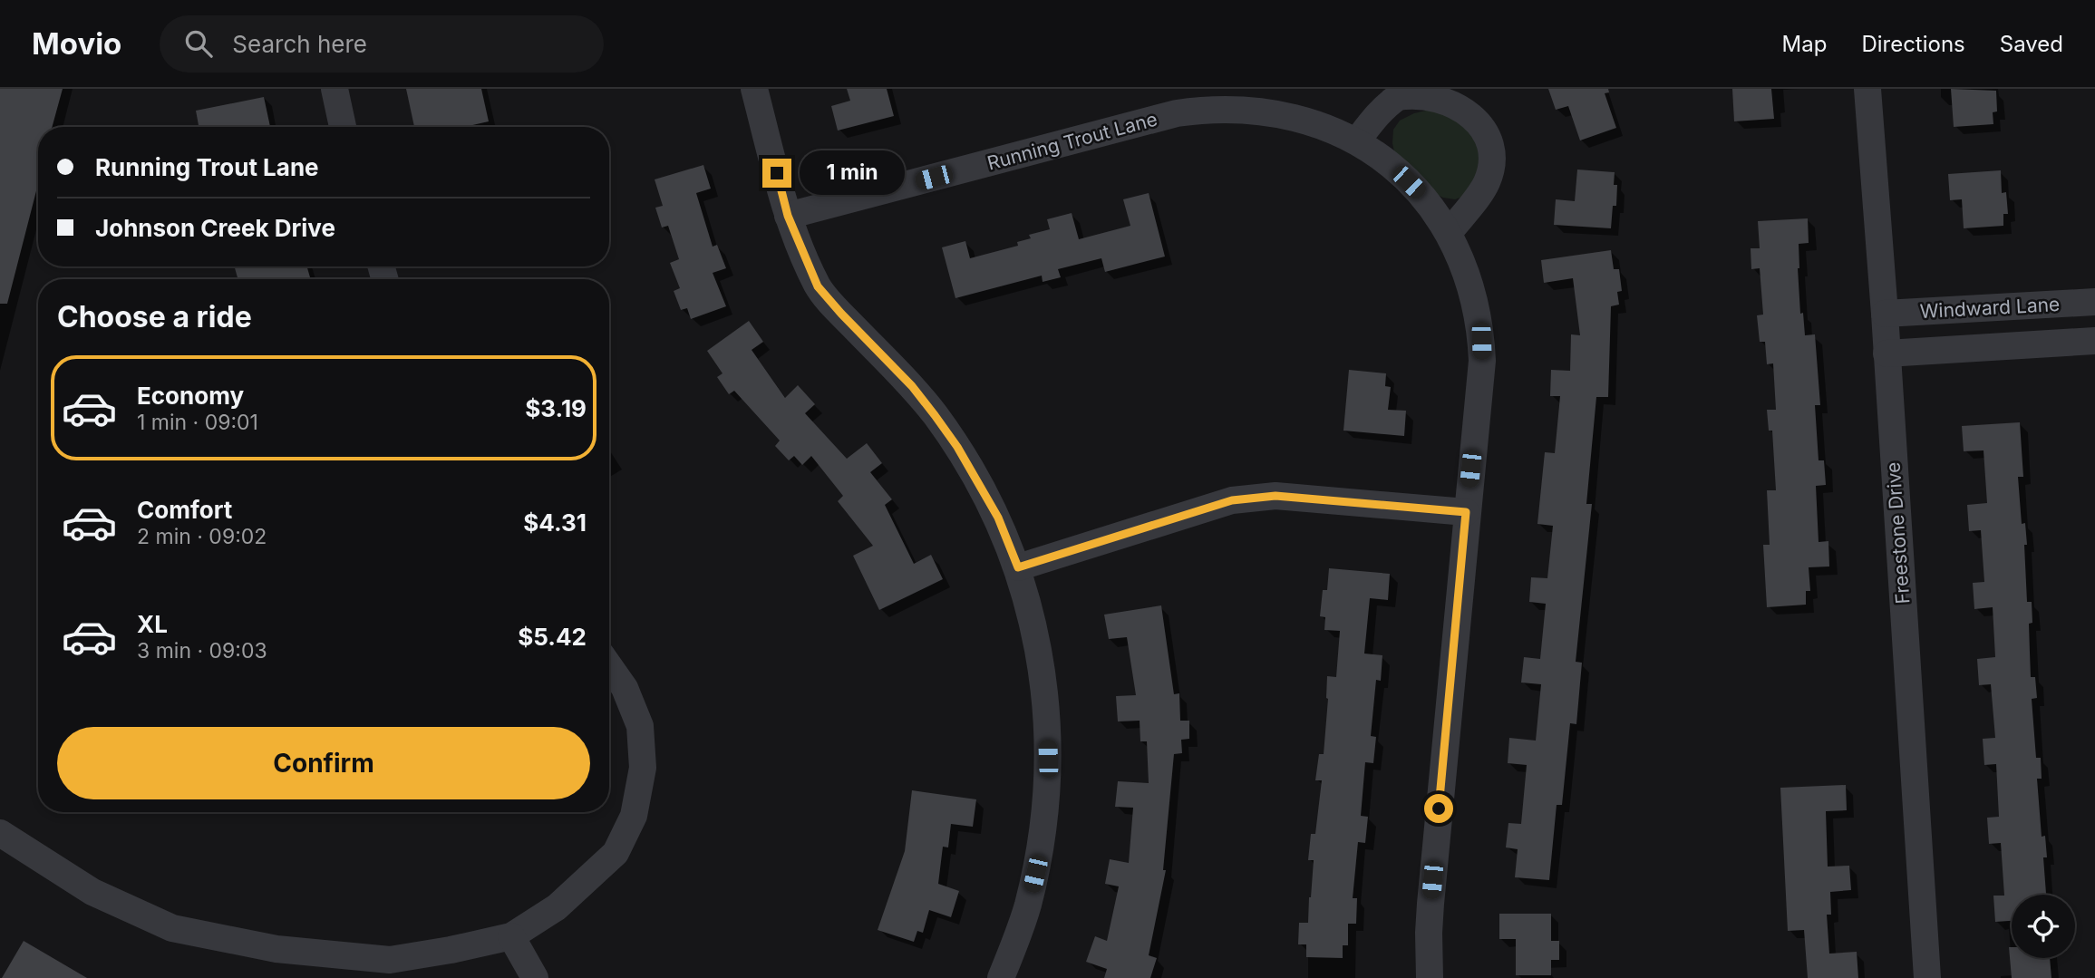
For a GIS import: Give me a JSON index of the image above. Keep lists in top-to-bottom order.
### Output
{
  "streets": {
    "street": ["Running Trout Lane", "Windward Lane", "Freestone Drive"]
  },
  "crossings": [
    ["Windward Lane", "Freestone Drive"]
  ],
  "page": {
    "header": "Movio",
    "search": "Search here",
    "nav": ["Map", "Directions", "Saved"],
    "banner": ["Running Trout Lane", "Johnson Creek Drive"],
    "bubble": "1 min",
    "heading": "Choose a ride",
    "list": [
      {
        "name": "Economy",
        "note": "1 min · 09:01",
        "value": "$3.19"
      },
      {
        "name": "Comfort",
        "note": "2 min · 09:02",
        "value": "$4.31"
      },
      {
        "name": "XL",
        "note": "3 min · 09:03",
        "value": "$5.42"
      }
    ],
    "buttons": "Confirm"
  }
}
